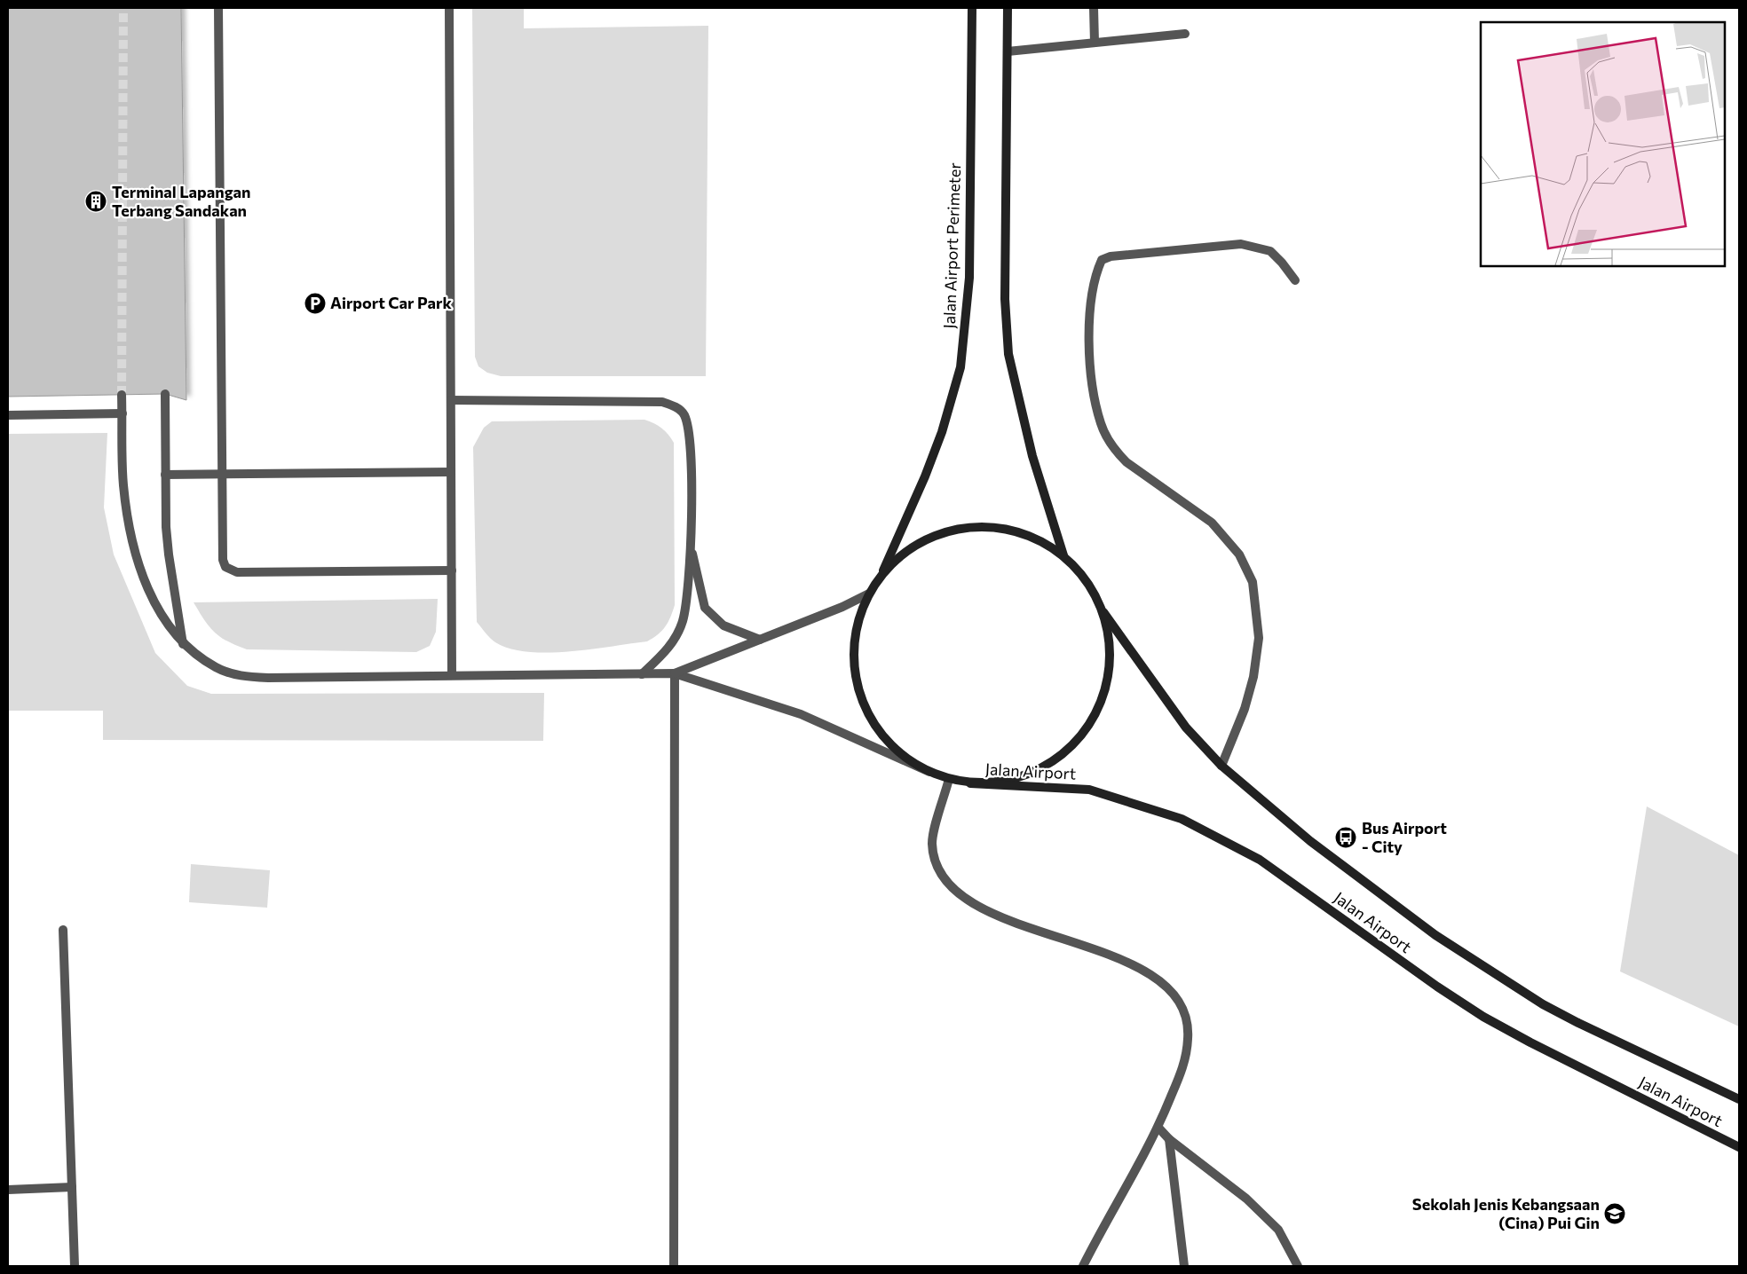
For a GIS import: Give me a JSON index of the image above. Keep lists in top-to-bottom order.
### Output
{
  "streets": {
    "main road": ["Jalan Airport Perimeter", "Jalan Airport"]
  },
  "places": {
    "building": ["Terminal Lapangan Terbang Sandakan"],
    "parking": ["Airport Car Park"],
    "bus stop": ["Bus Airport - City"],
    "school or university": ["Sekolah Jenis Kebangsaan (Cina) Pui Gin"]
  }
}
